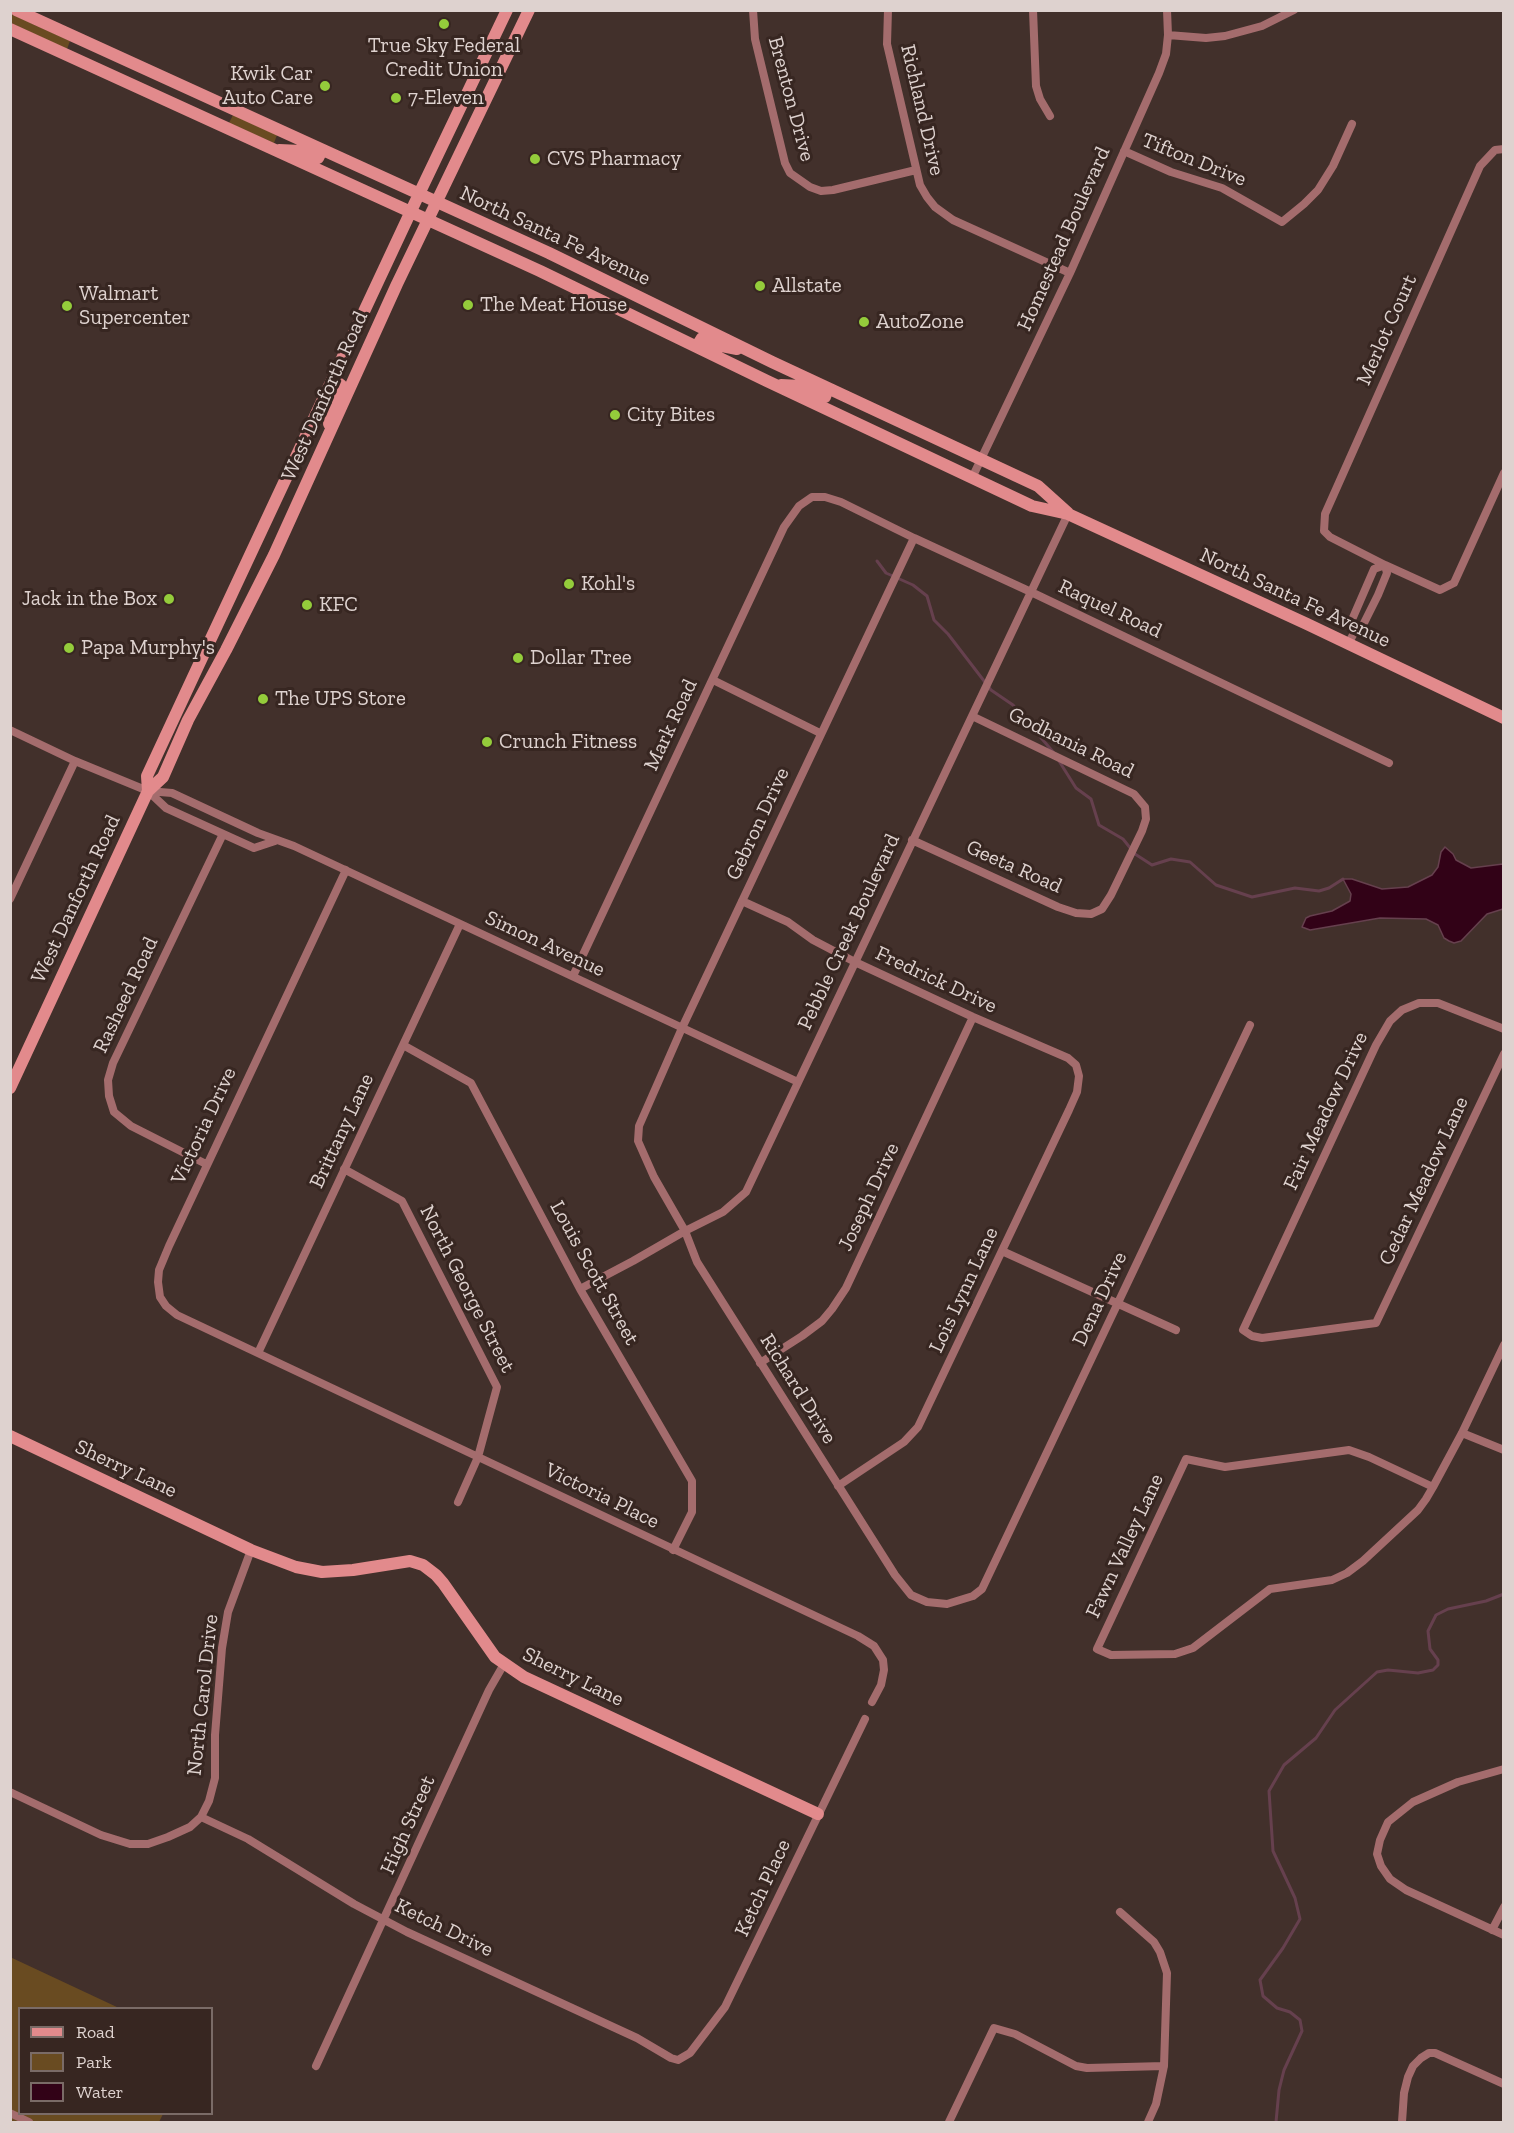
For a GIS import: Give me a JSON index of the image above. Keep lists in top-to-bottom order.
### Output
{
  "streets": {
    "main road": ["North Santa Fe Avenue", "West Danforth Road", "Sherry Lane"],
    "street": [
      "Brenton Drive",
      "Richland Drive",
      "Tifton Drive",
      "Homestead Boulevard",
      "Merlot Court",
      "Raquel Road",
      "Mark Road",
      "Godhania Road",
      "Gebron Drive",
      "Geeta Road",
      "Pebble Creek Boulevard",
      "Simon Avenue",
      "Fredrick Drive",
      "Rasheed Road",
      "Fair Meadow Drive",
      "Victoria Drive",
      "Brittany Lane",
      "Cedar Meadow Lane",
      "Joseph Drive",
      "Louis Scott Street",
      "North George Street",
      "Lois Lynn Lane",
      "Dena Drive",
      "Richard Drive",
      "Victoria Place",
      "Fawn Valley Lane",
      "North Carol Drive",
      "High Street",
      "Ketch Place",
      "Ketch Drive"
    ]
  },
  "crossings": [
    ["Brenton Drive", "Richland Drive"],
    ["Richland Drive", "Homestead Boulevard"],
    ["Tifton Drive", "Homestead Boulevard"],
    ["North Santa Fe Avenue", "Homestead Boulevard"],
    ["North Santa Fe Avenue", "West Danforth Road"],
    ["North Santa Fe Avenue", "Pebble Creek Boulevard"],
    ["West Danforth Road", "Simon Avenue"],
    ["Raquel Road", "Mark Road"],
    ["Raquel Road", "Gebron Drive"],
    ["Raquel Road", "Pebble Creek Boulevard"],
    ["Mark Road", "Simon Avenue"],
    ["Godhania Road", "Geeta Road"],
    ["Godhania Road", "Pebble Creek Boulevard"],
    ["Gebron Drive", "Simon Avenue"],
    ["Gebron Drive", "Fredrick Drive"],
    ["Gebron Drive", "Richard Drive"],
    ["Geeta Road", "Pebble Creek Boulevard"],
    ["Pebble Creek Boulevard", "Simon Avenue"],
    ["Pebble Creek Boulevard", "Fredrick Drive"],
    ["Pebble Creek Boulevard", "Louis Scott Street"],
    ["Pebble Creek Boulevard", "Richard Drive"],
    ["Simon Avenue", "Rasheed Road"],
    ["Simon Avenue", "Victoria Drive"],
    ["Simon Avenue", "Brittany Lane"],
    ["Fredrick Drive", "Joseph Drive"],
    ["Fredrick Drive", "Lois Lynn Lane"],
    ["Rasheed Road", "Victoria Drive"],
    ["Fair Meadow Drive", "Cedar Meadow Lane"],
    ["Victoria Drive", "Brittany Lane"],
    ["Victoria Drive", "Victoria Place"],
    ["Brittany Lane", "Louis Scott Street"],
    ["Brittany Lane", "North George Street"],
    ["Brittany Lane", "Victoria Place"],
    ["Joseph Drive", "Richard Drive"],
    ["Louis Scott Street", "Victoria Place"],
    ["North George Street", "Victoria Place"],
    ["Lois Lynn Lane", "Richard Drive"],
    ["Dena Drive", "Richard Drive"],
    ["Sherry Lane", "North Carol Drive"],
    ["Sherry Lane", "High Street"],
    ["Sherry Lane", "Ketch Place"],
    ["North Carol Drive", "Ketch Drive"],
    ["High Street", "Ketch Drive"],
    ["Ketch Place", "Ketch Drive"]
  ],
  "places": [
    "True Sky Federal Credit Union",
    "Kwik Car Auto Care",
    "7-Eleven",
    "CVS Pharmacy",
    "Allstate",
    "The Meat House",
    "Walmart Supercenter",
    "AutoZone",
    "City Bites",
    "Kohl's",
    "Jack in the Box",
    "KFC",
    "Papa Murphy's",
    "Dollar Tree",
    "The UPS Store",
    "Crunch Fitness"
  ],
  "legend": ["Road", "Park", "Water"]
}
